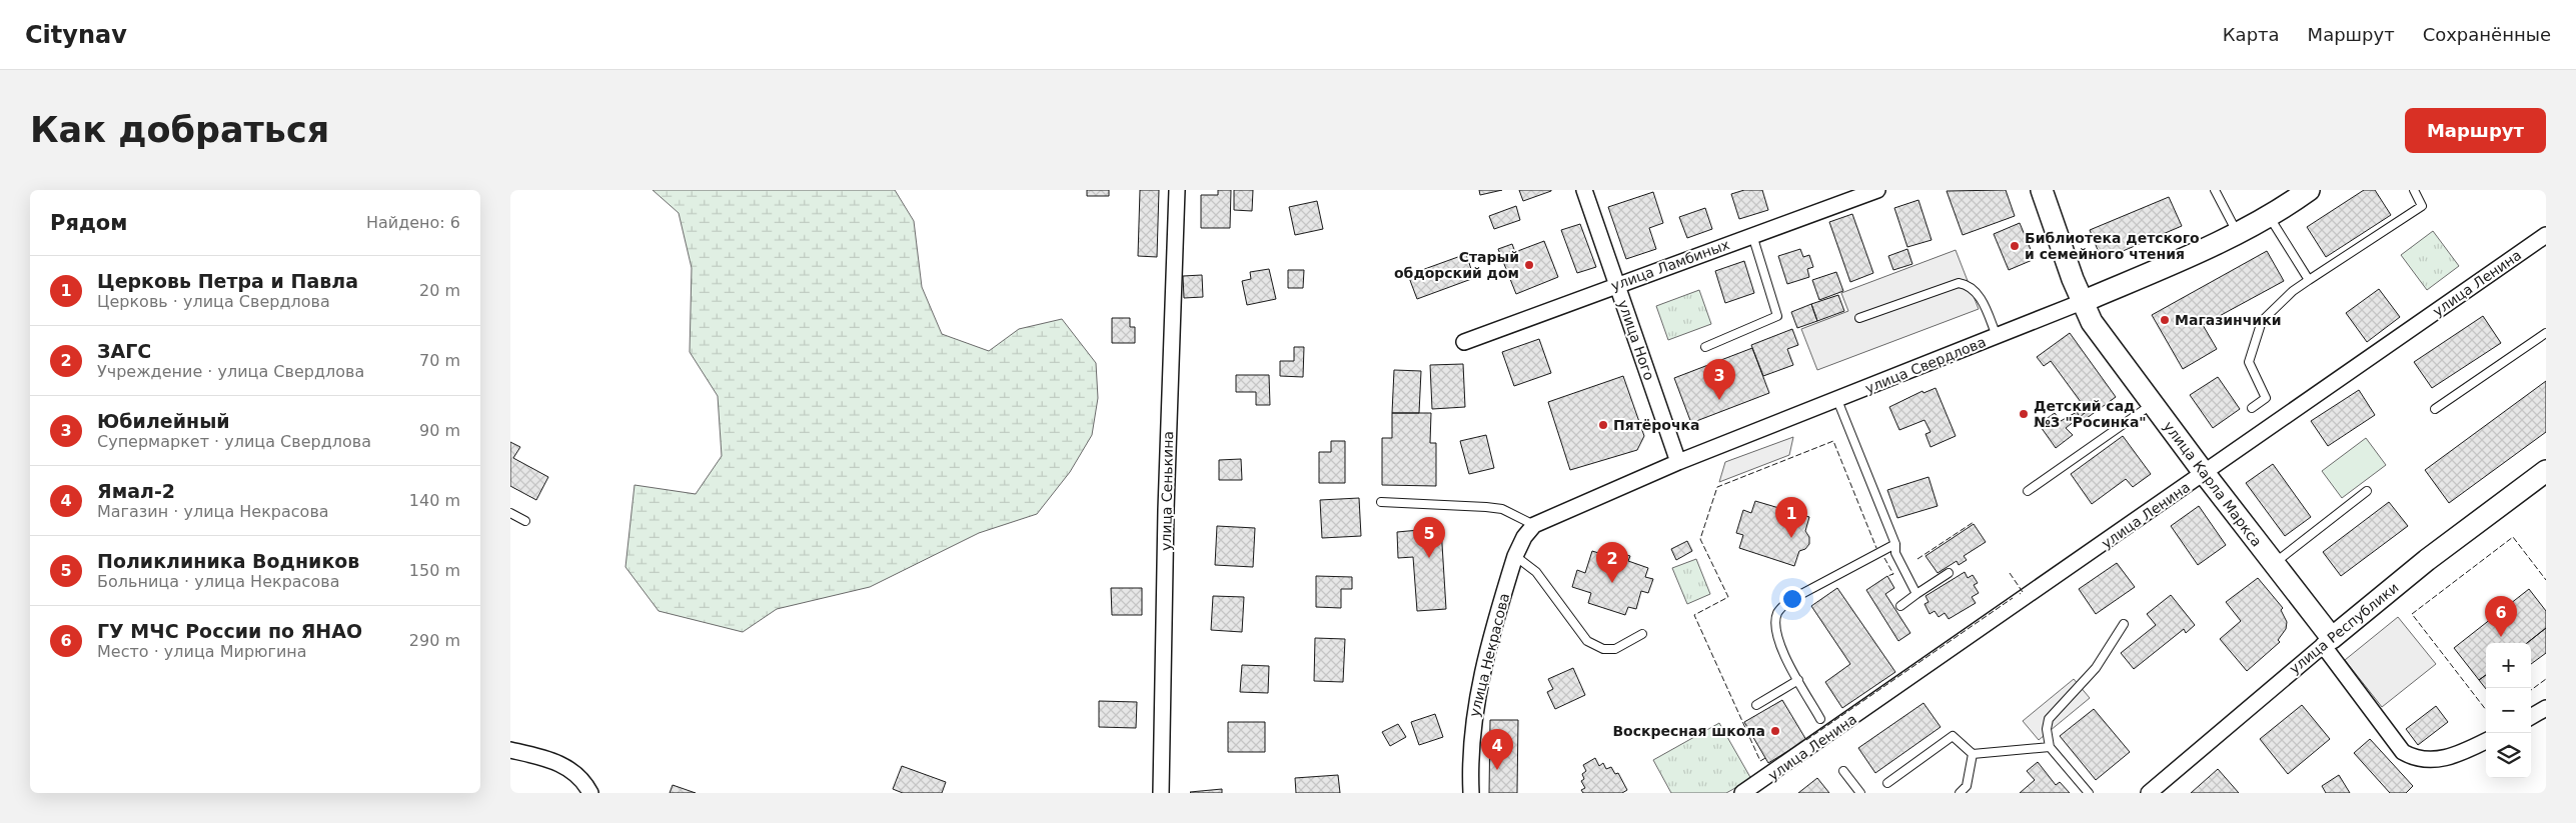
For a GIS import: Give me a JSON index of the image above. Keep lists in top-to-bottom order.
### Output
{
  "streets": {
    "street": [
      "улица Ламбиных",
      "улица Ленина",
      "улица Ного",
      "улица Свердлова",
      "улица Карла Маркса",
      "улица Сенькина",
      "улица Республики",
      "улица Некрасова"
    ]
  },
  "crossings": [
    ["улица Ламбиных", "улица Ного"],
    ["улица Ленина", "улица Карла Маркса"],
    ["улица Ного", "улица Свердлова"],
    ["улица Свердлова", "улица Карла Маркса"],
    ["улица Свердлова", "улица Некрасова"],
    ["улица Карла Маркса", "улица Республики"]
  ],
  "places": [
    "Библиотека детского и семейного чтения",
    "Старый обдорский дом",
    "Магазинчики",
    "Детский сад №3 \"Росинка\"",
    "Пятёрочка",
    "Воскресная школа"
  ],
  "page": {
    "header": "Citynav",
    "nav": ["Карта", "Маршрут", "Сохранённые"],
    "buttons": "Маршрут",
    "title": "Как добраться",
    "heading": ["Рядом", "Найдено: 6"],
    "list": [
      {
        "mark": "1",
        "name": "Церковь Петра и Павла",
        "note": "Церковь · улица Свердлова",
        "value": "20 m"
      },
      {
        "mark": "2",
        "name": "ЗАГС",
        "note": "Учреждение · улица Свердлова",
        "value": "70 m"
      },
      {
        "mark": "3",
        "name": "Юбилейный",
        "note": "Супермаркет · улица Свердлова",
        "value": "90 m"
      },
      {
        "mark": "4",
        "name": "Ямал-2",
        "note": "Магазин · улица Некрасова",
        "value": "140 m"
      },
      {
        "mark": "5",
        "name": "Поликлиника Водников",
        "note": "Больница · улица Некрасова",
        "value": "150 m"
      },
      {
        "mark": "6",
        "name": "ГУ МЧС России по ЯНАО",
        "note": "Место · улица Мирюгина",
        "value": "290 m"
      }
    ],
    "pins": [
      "3",
      "1",
      "5",
      "2",
      "6",
      "4"
    ],
    "map_buttons": ["+", "−"]
  }
}
